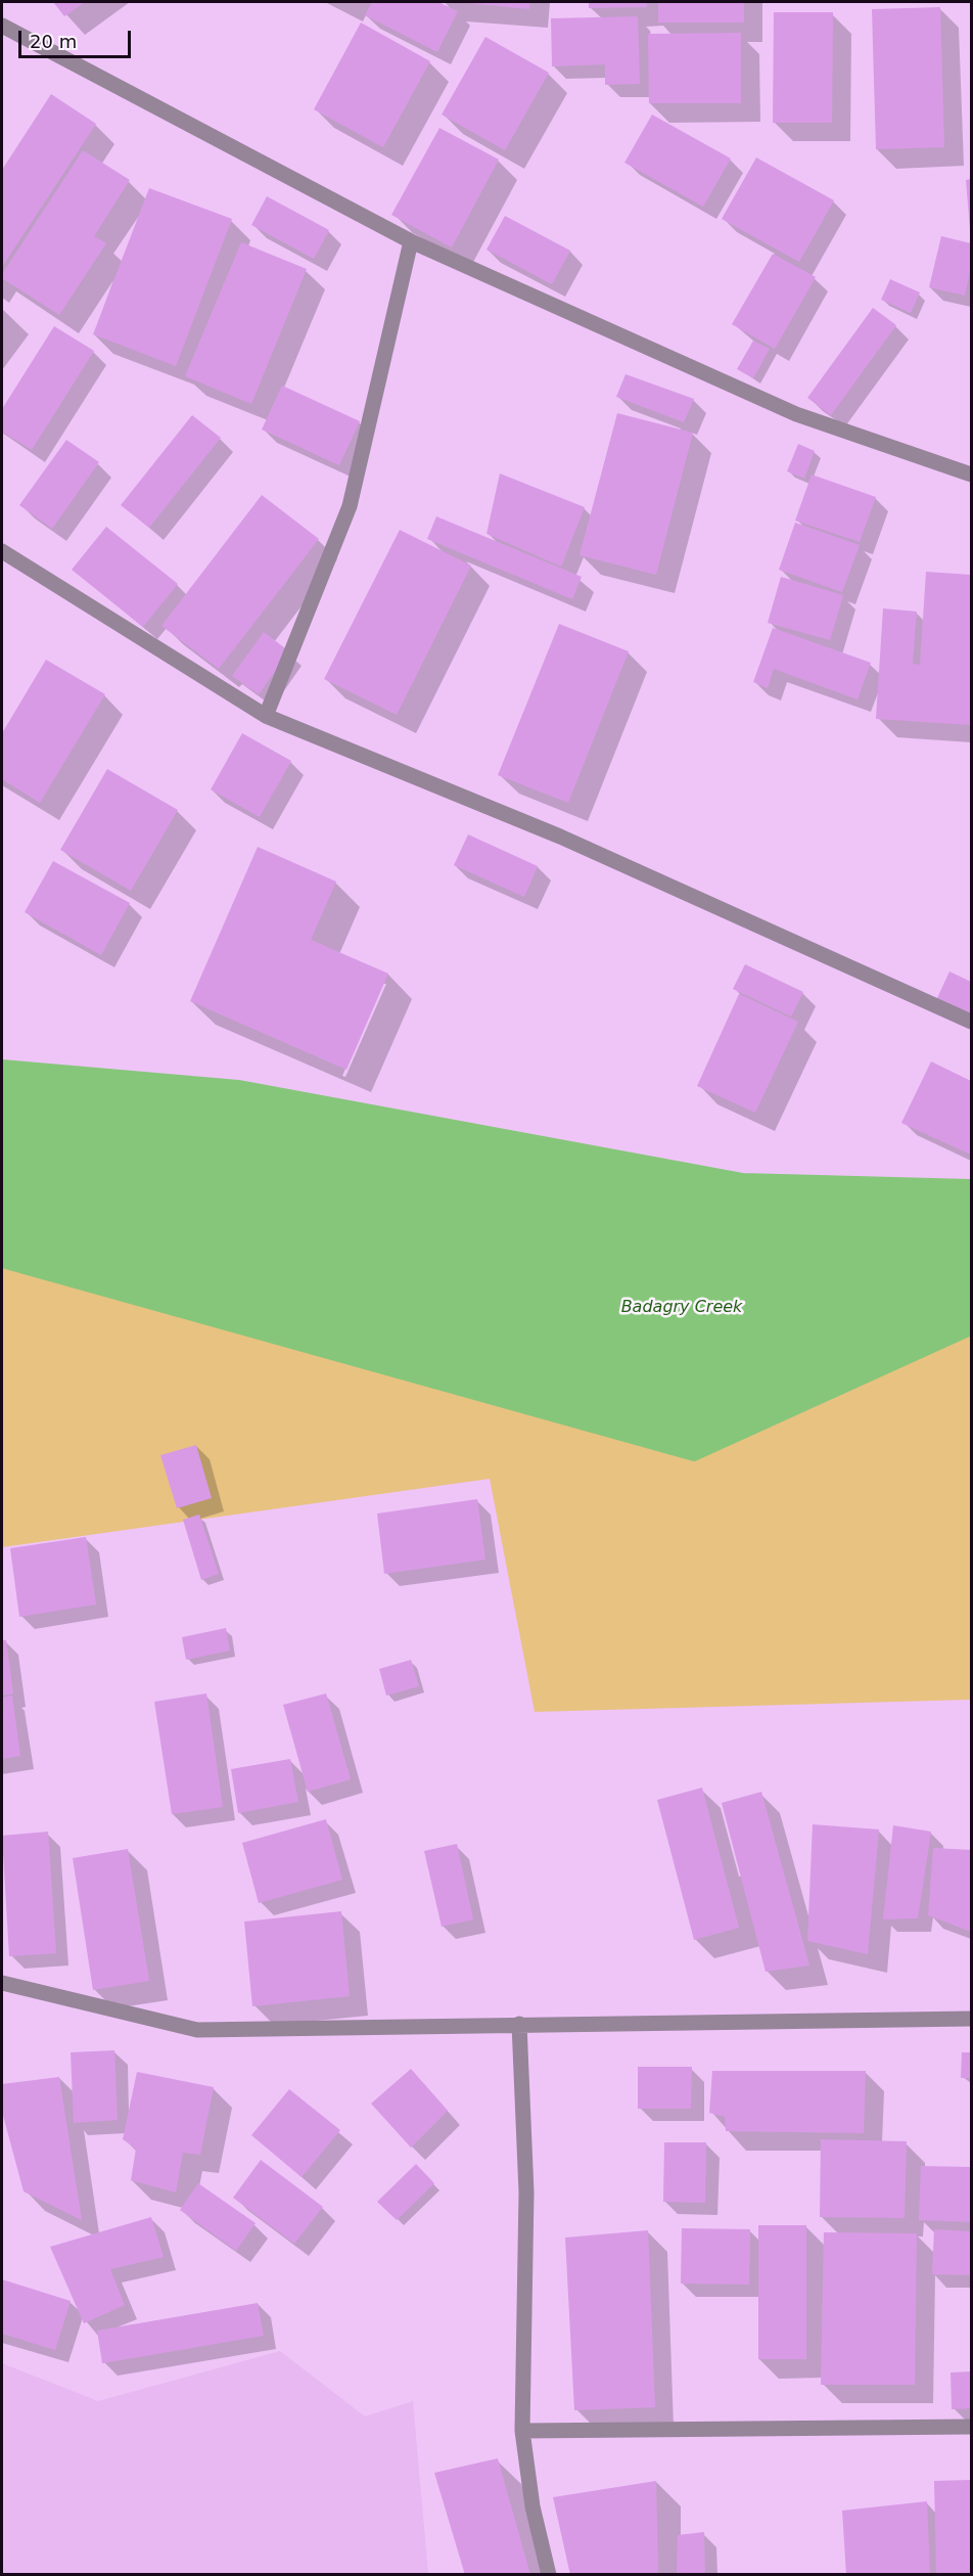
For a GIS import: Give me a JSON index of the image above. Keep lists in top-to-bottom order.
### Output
{
  "water": ["Badagry Creek"],
  "scale_bar": "20 m"
}
